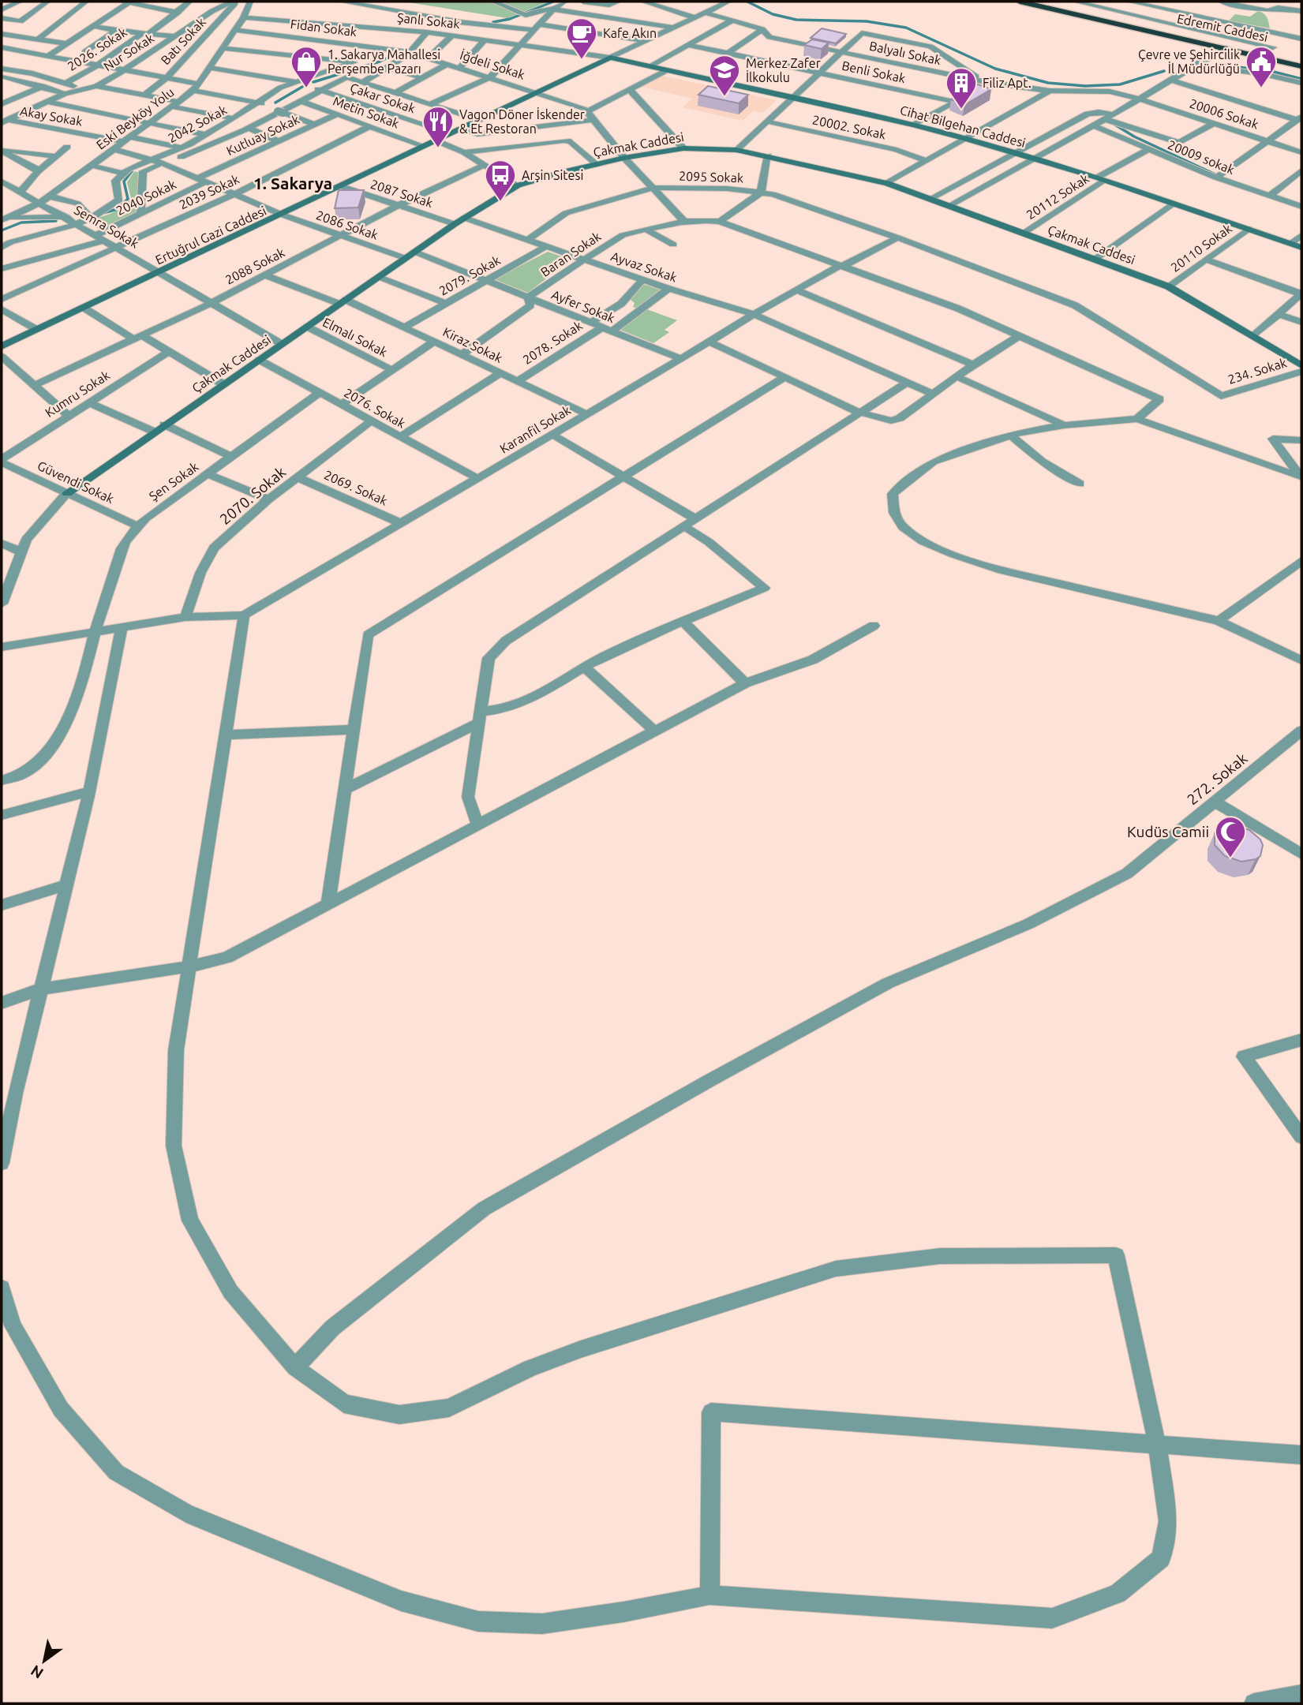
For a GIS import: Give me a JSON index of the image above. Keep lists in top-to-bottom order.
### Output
{
  "streets": {
    "highway": ["Edremit Caddesi"],
    "main road": ["Cihat Bilgehan Caddesi", "Çakmak Caddesi", "Ertuğrul Gazi Caddesi"],
    "street": [
      "Şanlı Sokak",
      "Fidan Sokak",
      "Batı Sokak",
      "2026. Sokak",
      "Nur Sokak",
      "Balyalı Sokak",
      "İğdeli Sokak",
      "Benli Sokak",
      "Çakar Sokak",
      "Metin Sokak",
      "20006 Sokak",
      "Akay Sokak",
      "Eski Beyköy Yolu",
      "2042 Sokak",
      "20002. Sokak",
      "Kutluay Sokak",
      "20009 sokak",
      "2095 Sokak",
      "2039 Sokak",
      "2087 Sokak",
      "20112 Sokak",
      "2040 Sokak",
      "2086 Sokak",
      "Semra Sokak",
      "20110 Sokak",
      "Baran Sokak",
      "2088 Sokak",
      "Ayvaz Sokak",
      "2079. Sokak",
      "Ayfer Sokak",
      "Elmalı Sokak",
      "2078. Sokak",
      "Kiraz Sokak",
      "234. Sokak",
      "Kumru Sokak",
      "2076. Sokak",
      "Karanfil Sokak",
      "Şen Sokak",
      "Güvendi Sokak",
      "2069. Sokak",
      "2070. Sokak",
      "272. Sokak"
    ]
  },
  "crossings": [
    ["Şanlı Sokak", "Eski Beyköy Yolu"],
    ["Şanlı Sokak", "Cihat Bilgehan Caddesi"],
    ["Şanlı Sokak", "Ertuğrul Gazi Caddesi"],
    ["Fidan Sokak", "İğdeli Sokak"],
    ["Fidan Sokak", "Eski Beyköy Yolu"],
    ["Nur Sokak", "Akay Sokak"],
    ["Balyalı Sokak", "20006 Sokak"],
    ["Balyalı Sokak", "Ertuğrul Gazi Caddesi"],
    ["İğdeli Sokak", "Ertuğrul Gazi Caddesi"],
    ["Çakar Sokak", "Eski Beyköy Yolu"],
    ["Çakar Sokak", "2042 Sokak"],
    ["Çakar Sokak", "Ertuğrul Gazi Caddesi"],
    ["Metin Sokak", "Kutluay Sokak"],
    ["Metin Sokak", "2039 Sokak"],
    ["Metin Sokak", "Ertuğrul Gazi Caddesi"],
    ["Akay Sokak", "Eski Beyköy Yolu"],
    ["Akay Sokak", "2042 Sokak"],
    ["Eski Beyköy Yolu", "2042 Sokak"],
    ["Eski Beyköy Yolu", "2086 Sokak"],
    ["Eski Beyköy Yolu", "Semra Sokak"],
    ["2042 Sokak", "2086 Sokak"],
    ["Cihat Bilgehan Caddesi", "20112 Sokak"],
    ["Cihat Bilgehan Caddesi", "Ertuğrul Gazi Caddesi"],
    ["Cihat Bilgehan Caddesi", "20110 Sokak"],
    ["Kutluay Sokak", "2040 Sokak"],
    ["Kutluay Sokak", "2086 Sokak"],
    ["Çakmak Caddesi", "2087 Sokak"],
    ["Çakmak Caddesi", "20112 Sokak"],
    ["Çakmak Caddesi", "2086 Sokak"],
    ["Çakmak Caddesi", "Semra Sokak"],
    ["Çakmak Caddesi", "20110 Sokak"],
    ["Çakmak Caddesi", "Ayvaz Sokak"],
    ["Çakmak Caddesi", "Ayfer Sokak"],
    ["Çakmak Caddesi", "Elmalı Sokak"],
    ["Çakmak Caddesi", "Kiraz Sokak"],
    ["Çakmak Caddesi", "2076. Sokak"],
    ["Çakmak Caddesi", "Güvendi Sokak"],
    ["20009 sokak", "20112 Sokak"],
    ["2095 Sokak", "Ayvaz Sokak"],
    ["2095 Sokak", "234. Sokak"],
    ["2095 Sokak", "Karanfil Sokak"],
    ["2039 Sokak", "2086 Sokak"],
    ["2039 Sokak", "Semra Sokak"],
    ["2087 Sokak", "Ertuğrul Gazi Caddesi"],
    ["2087 Sokak", "2088 Sokak"],
    ["2040 Sokak", "2086 Sokak"],
    ["2040 Sokak", "Semra Sokak"],
    ["2086 Sokak", "Ertuğrul Gazi Caddesi"],
    ["2086 Sokak", "2088 Sokak"],
    ["Semra Sokak", "Ertuğrul Gazi Caddesi"],
    ["Semra Sokak", "2088 Sokak"],
    ["Baran Sokak", "Ayvaz Sokak"],
    ["Baran Sokak", "Ayfer Sokak"],
    ["Baran Sokak", "Kiraz Sokak"],
    ["Baran Sokak", "Karanfil Sokak"],
    ["2088 Sokak", "Kiraz Sokak"],
    ["Ayvaz Sokak", "2079. Sokak"],
    ["Ayvaz Sokak", "2078. Sokak"],
    ["Ayvaz Sokak", "Karanfil Sokak"],
    ["2079. Sokak", "Ayfer Sokak"],
    ["2079. Sokak", "Kiraz Sokak"],
    ["Ayfer Sokak", "2078. Sokak"],
    ["Ayfer Sokak", "Karanfil Sokak"],
    ["2078. Sokak", "Kiraz Sokak"],
    ["Kiraz Sokak", "Karanfil Sokak"],
    ["Kumru Sokak", "Güvendi Sokak"],
    ["2076. Sokak", "Karanfil Sokak"],
    ["2076. Sokak", "Şen Sokak"],
    ["2076. Sokak", "2070. Sokak"],
    ["Karanfil Sokak", "2069. Sokak"],
    ["Şen Sokak", "Güvendi Sokak"],
    ["2069. Sokak", "2070. Sokak"]
  ],
  "districts": ["1. Sakarya"],
  "places": {
    "cafe": ["Kafe Akın"],
    "shop": ["1. Sakarya Mahallesi Perşembe Pazarı"],
    "public building": ["Çevre ve Şehircilik İl Müdürlüğü"],
    "school or university": ["Merkez Zafer İlkokulu"],
    "building": ["Filiz Apt."],
    "restaurant": ["Vagon Döner İskender & Et Restoran"],
    "bus stop": ["Arşin Sitesi"],
    "mosque": ["Kudüs Camii"]
  },
  "north": "bottom left"
}
